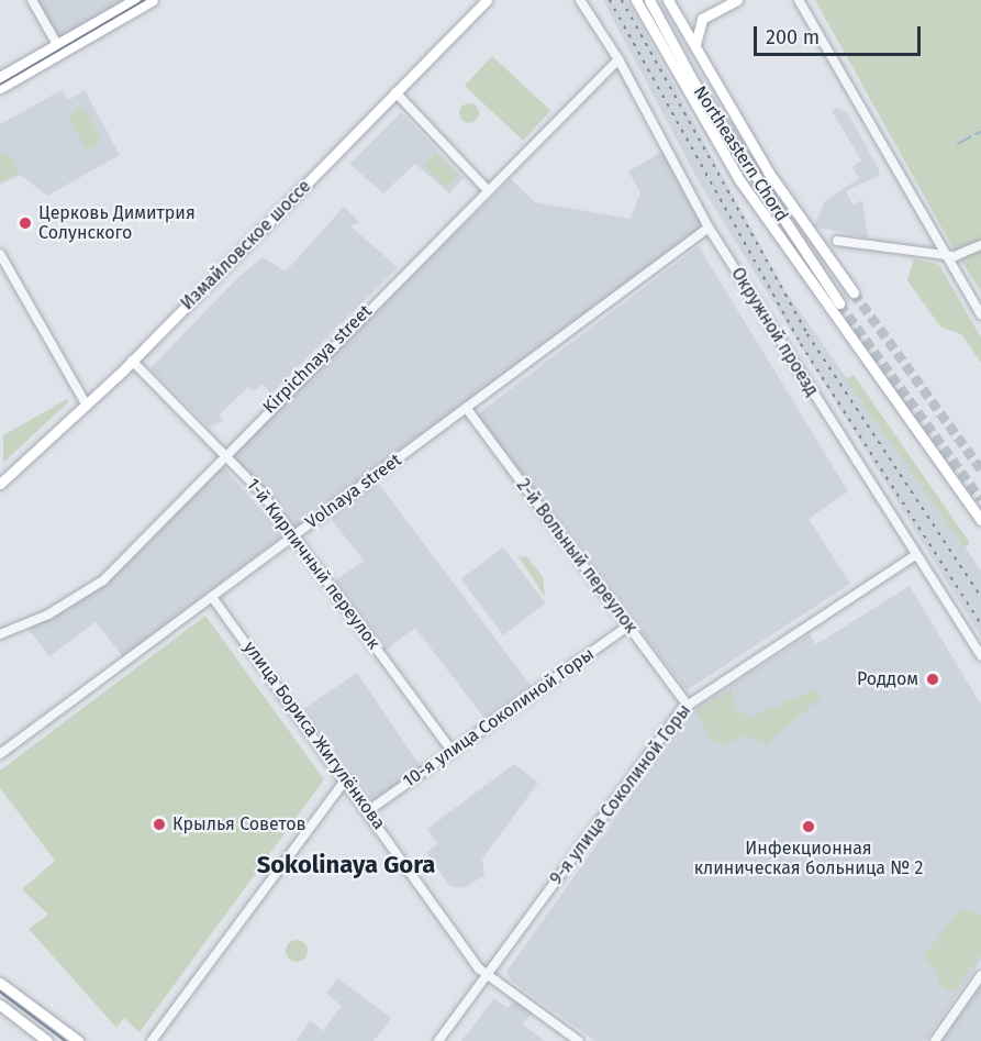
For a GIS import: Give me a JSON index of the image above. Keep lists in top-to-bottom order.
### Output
{
  "streets": {
    "main road": ["Northeastern Chord", "Измайловское шоссе"],
    "street": [
      "Окружной проезд",
      "Kirpichnaya street",
      "Volnaya street",
      "2-й Вольный переулок",
      "1-й Кирпичный переулок",
      "10-я улица Соколиной Горы",
      "улица Бориса Жигулёнкова",
      "9-я улица Соколиной Горы"
    ]
  },
  "crossings": [
    ["Измайловское шоссе", "1-й Кирпичный переулок"],
    ["Окружной проезд", "Kirpichnaya street"],
    ["Окружной проезд", "Volnaya street"],
    ["Окружной проезд", "9-я улица Соколиной Горы"],
    ["Kirpichnaya street", "1-й Кирпичный переулок"],
    ["Volnaya street", "2-й Вольный переулок"],
    ["Volnaya street", "1-й Кирпичный переулок"],
    ["Volnaya street", "улица Бориса Жигулёнкова"],
    ["2-й Вольный переулок", "10-я улица Соколиной Горы"],
    ["2-й Вольный переулок", "9-я улица Соколиной Горы"],
    ["1-й Кирпичный переулок", "10-я улица Соколиной Горы"],
    ["10-я улица Соколиной Горы", "улица Бориса Жигулёнкова"],
    ["улица Бориса Жигулёнкова", "9-я улица Соколиной Горы"]
  ],
  "districts": ["Sokolinaya Gora"],
  "places": [
    "Церковь Димитрия Солунского",
    "Роддом",
    "Крылья Советов",
    "Инфекционная клиническая больница № 2"
  ],
  "scale_bar": "200 m"
}
